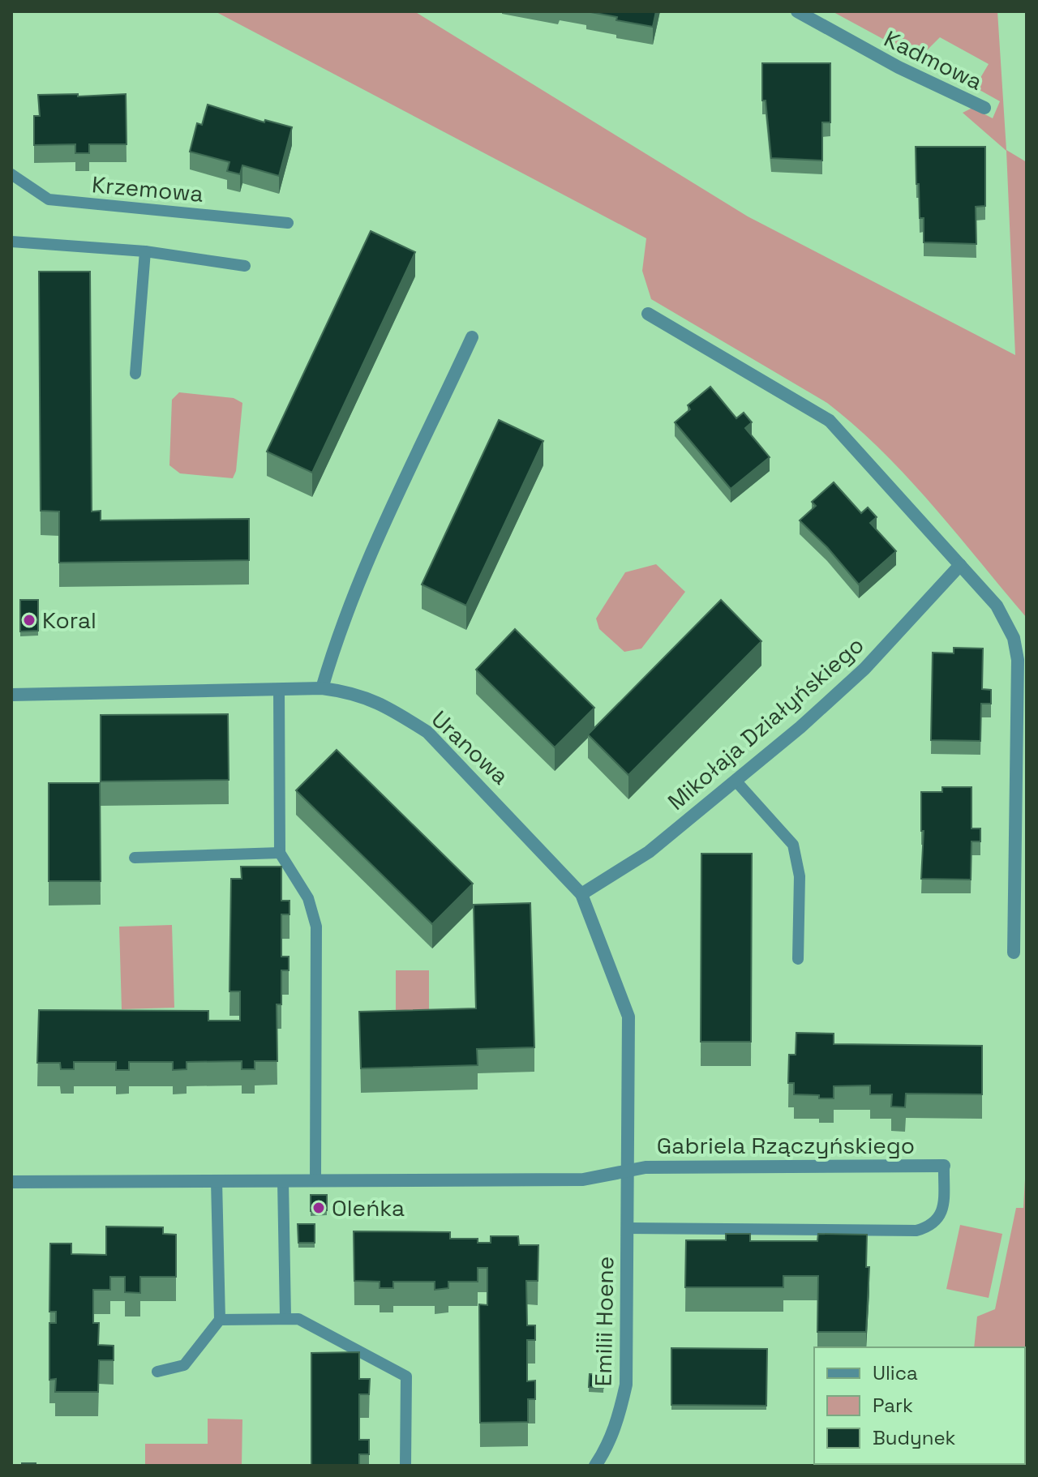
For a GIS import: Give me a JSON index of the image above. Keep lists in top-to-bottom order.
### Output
{
  "streets": {
    "street": [
      "Kadmowa",
      "Mikołaja Działyńskiego",
      "Uranowa",
      "Gabriela Rzączyńskiego",
      "Emilii Hoene"
    ],
    "lane": ["Krzemowa"]
  },
  "crossings": [
    ["Mikołaja Działyńskiego", "Uranowa"],
    ["Uranowa", "Gabriela Rzączyńskiego"],
    ["Uranowa", "Emilii Hoene"],
    ["Gabriela Rzączyńskiego", "Emilii Hoene"]
  ],
  "places": ["Koral", "Oleńka"],
  "legend": ["Ulica", "Park", "Budynek"]
}
